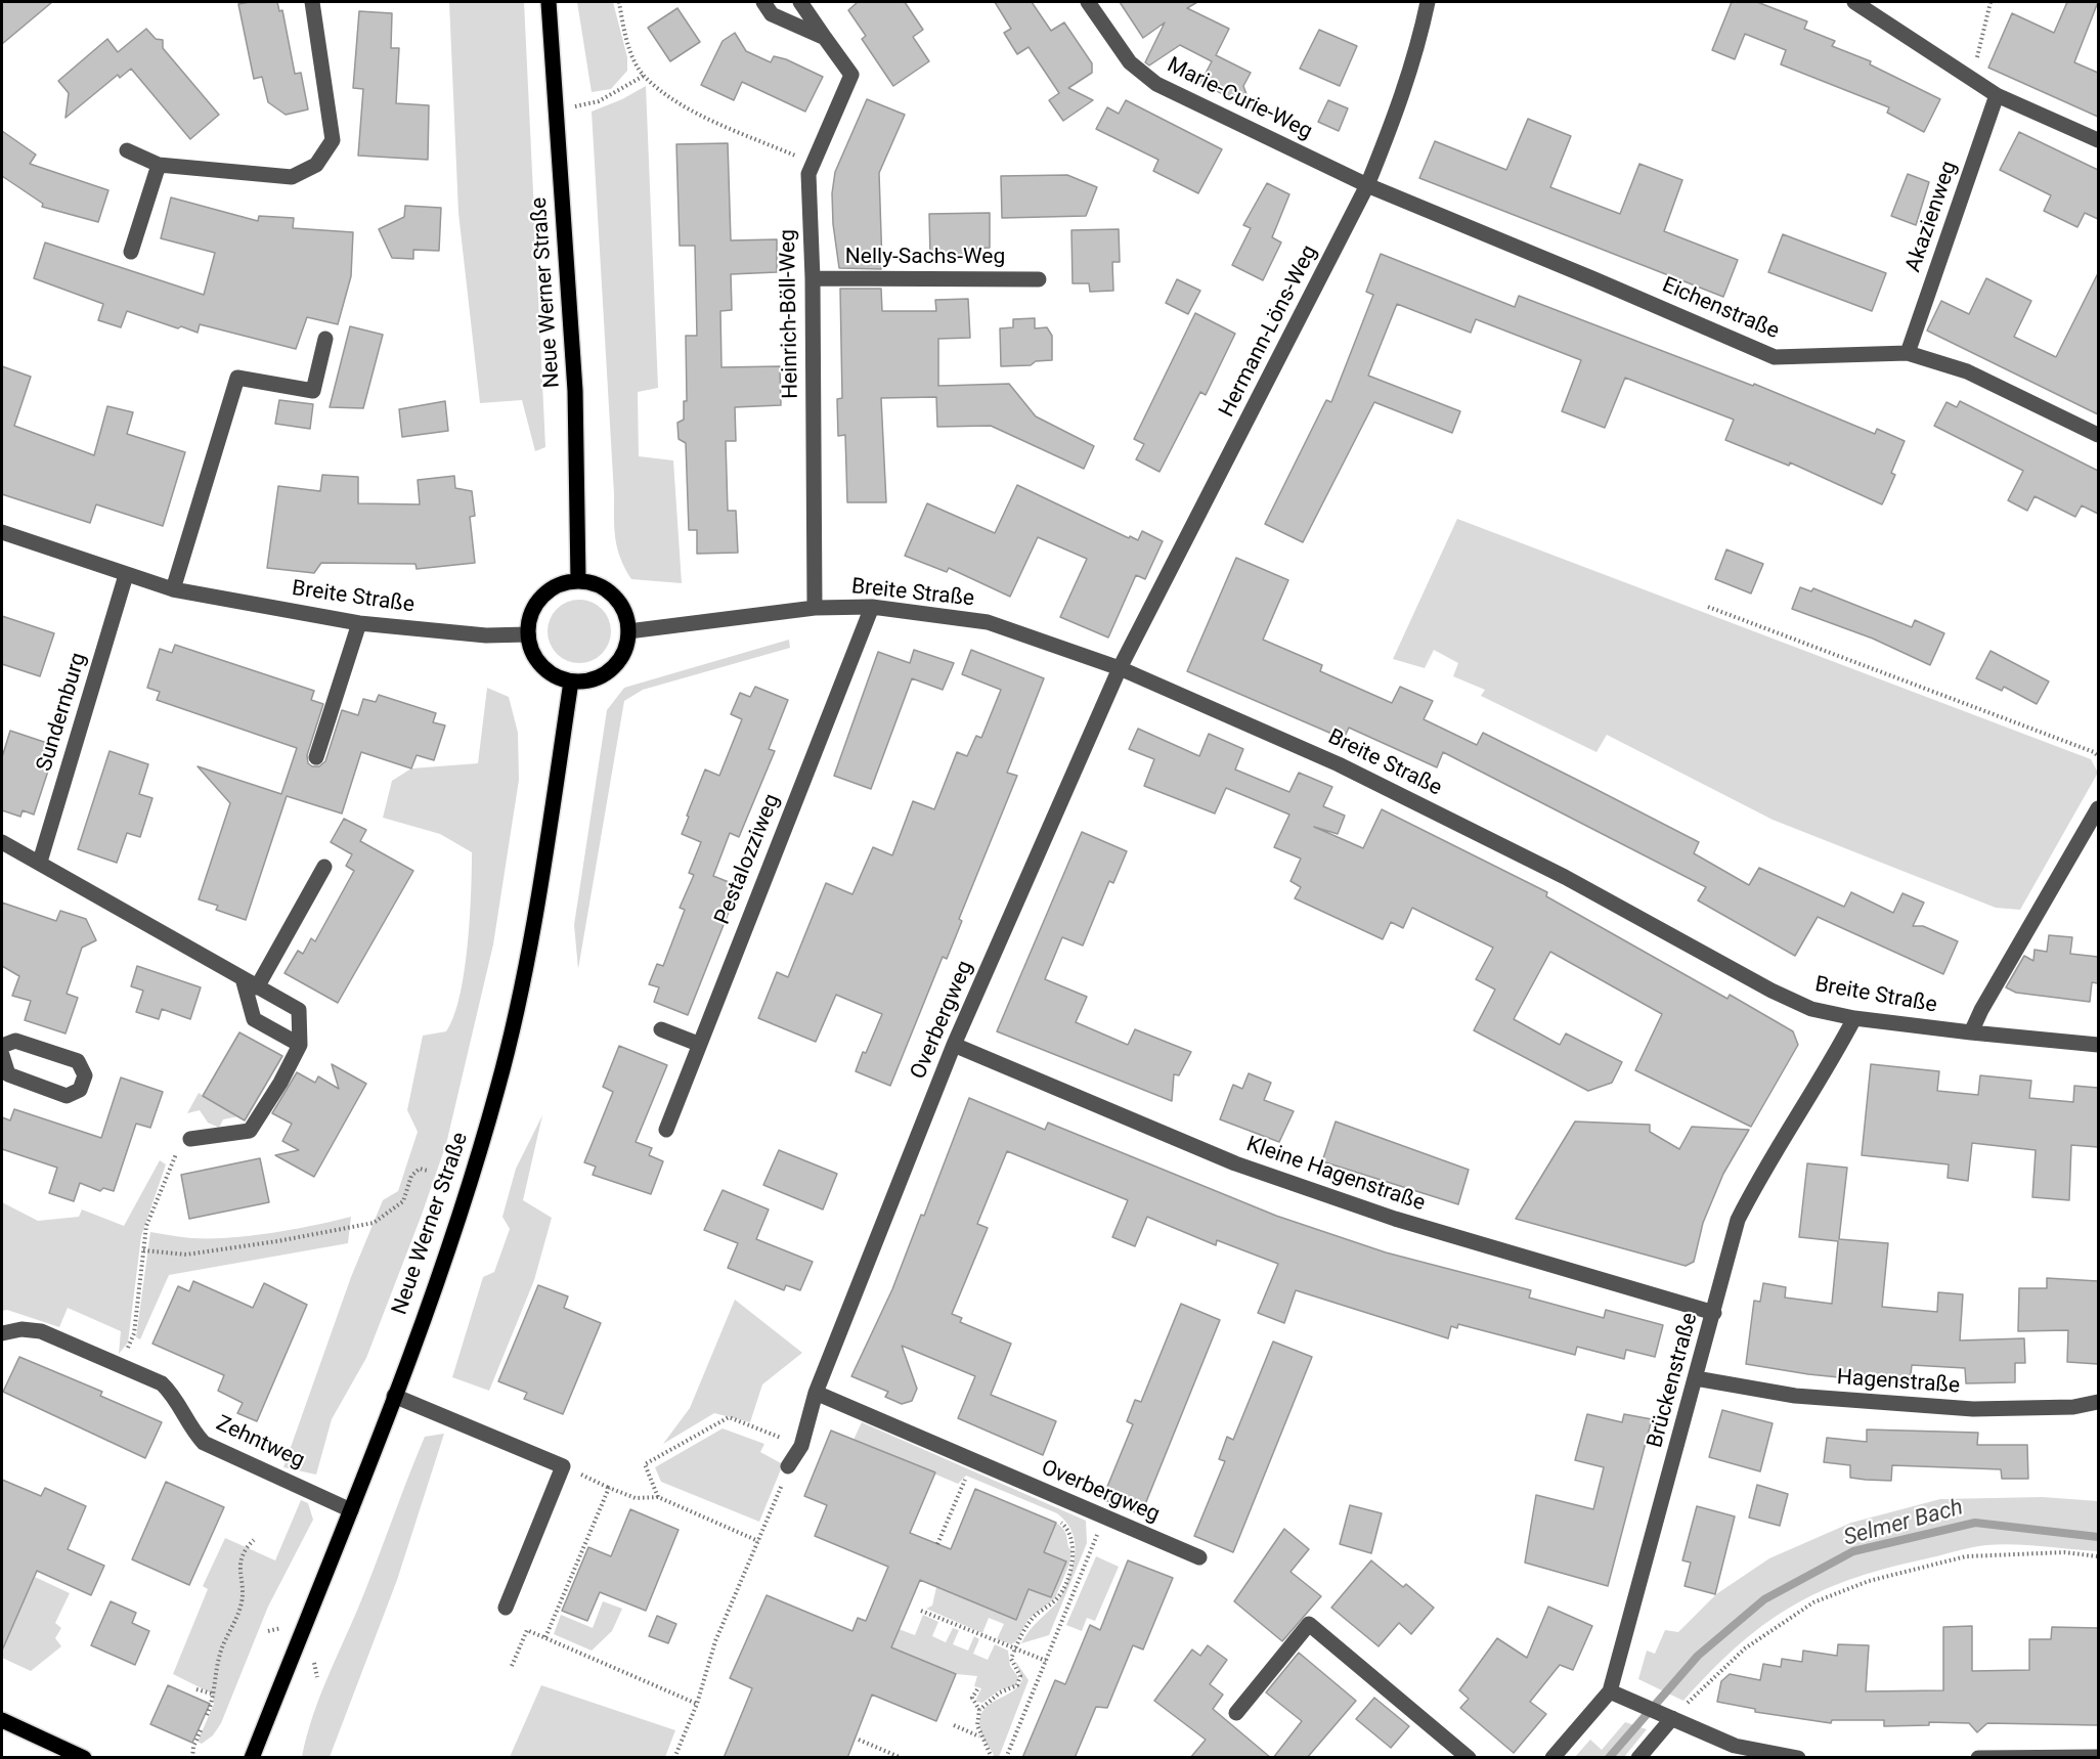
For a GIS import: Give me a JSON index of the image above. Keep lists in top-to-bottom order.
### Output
{
  "streets": {
    "main road": ["Neue Werner Straße"],
    "street": [
      "Marie-Curie-Weg",
      "Akazienweg",
      "Nelly-Sachs-Weg",
      "Eichenstraße",
      "Heinrich-Böll-Weg",
      "Hermann-Löns-Weg",
      "Breite Straße",
      "Sundernburg",
      "Pestalozziweg",
      "Overbergweg",
      "Kleine Hagenstraße",
      "Brückenstraße",
      "Hagenstraße",
      "Zehntweg"
    ]
  },
  "crossings": [
    ["Marie-Curie-Weg", "Eichenstraße"],
    ["Marie-Curie-Weg", "Hermann-Löns-Weg"],
    ["Akazienweg", "Eichenstraße"],
    ["Nelly-Sachs-Weg", "Heinrich-Böll-Weg"],
    ["Neue Werner Straße", "Breite Straße"],
    ["Neue Werner Straße", "Zehntweg"],
    ["Eichenstraße", "Hermann-Löns-Weg"],
    ["Heinrich-Böll-Weg", "Breite Straße"],
    ["Hermann-Löns-Weg", "Breite Straße"],
    ["Hermann-Löns-Weg", "Overbergweg"],
    ["Breite Straße", "Sundernburg"],
    ["Breite Straße", "Pestalozziweg"],
    ["Breite Straße", "Overbergweg"],
    ["Breite Straße", "Brückenstraße"],
    ["Overbergweg", "Kleine Hagenstraße"],
    ["Kleine Hagenstraße", "Brückenstraße"],
    ["Brückenstraße", "Hagenstraße"]
  ],
  "water": ["Selmer Bach"]
}
